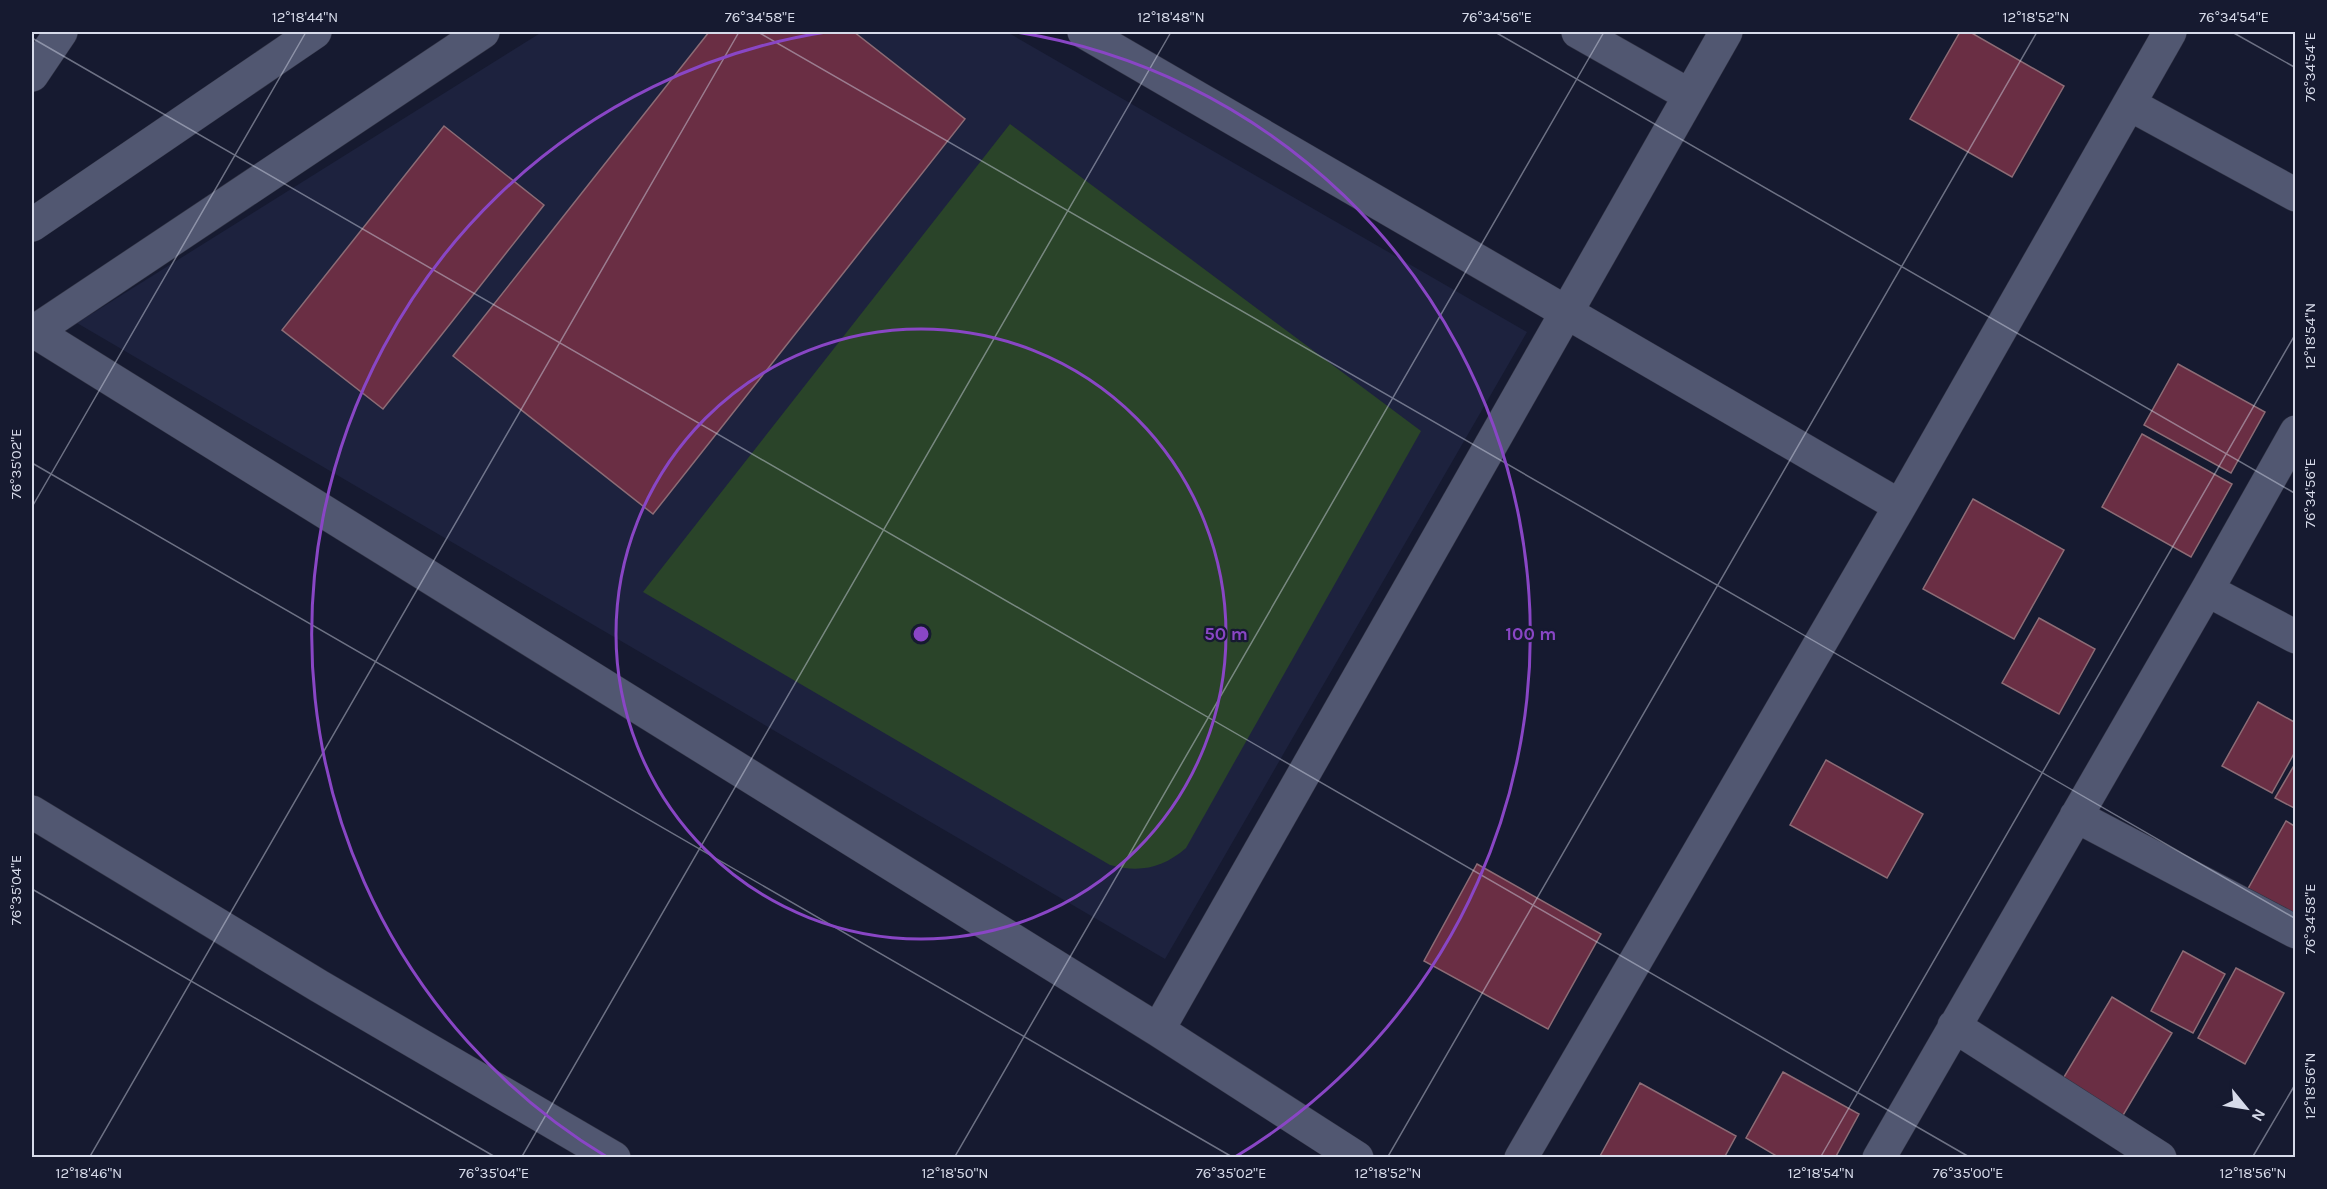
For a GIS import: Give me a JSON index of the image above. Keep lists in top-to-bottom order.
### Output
{
  "north": "bottom right",
  "coordinates": [
    "12°18'44\"N",
    "76°34'58\"E",
    "12°18'48\"N",
    "76°34'56\"E",
    "12°18'52\"N",
    "76°34'54\"E",
    "12°18'54\"N",
    "76°35'02\"E",
    "76°35'04\"E",
    "12°18'56\"N",
    "12°18'46\"N",
    "12°18'50\"N",
    "76°35'00\"E"
  ],
  "rings": ["50 m", "100 m"]
}
